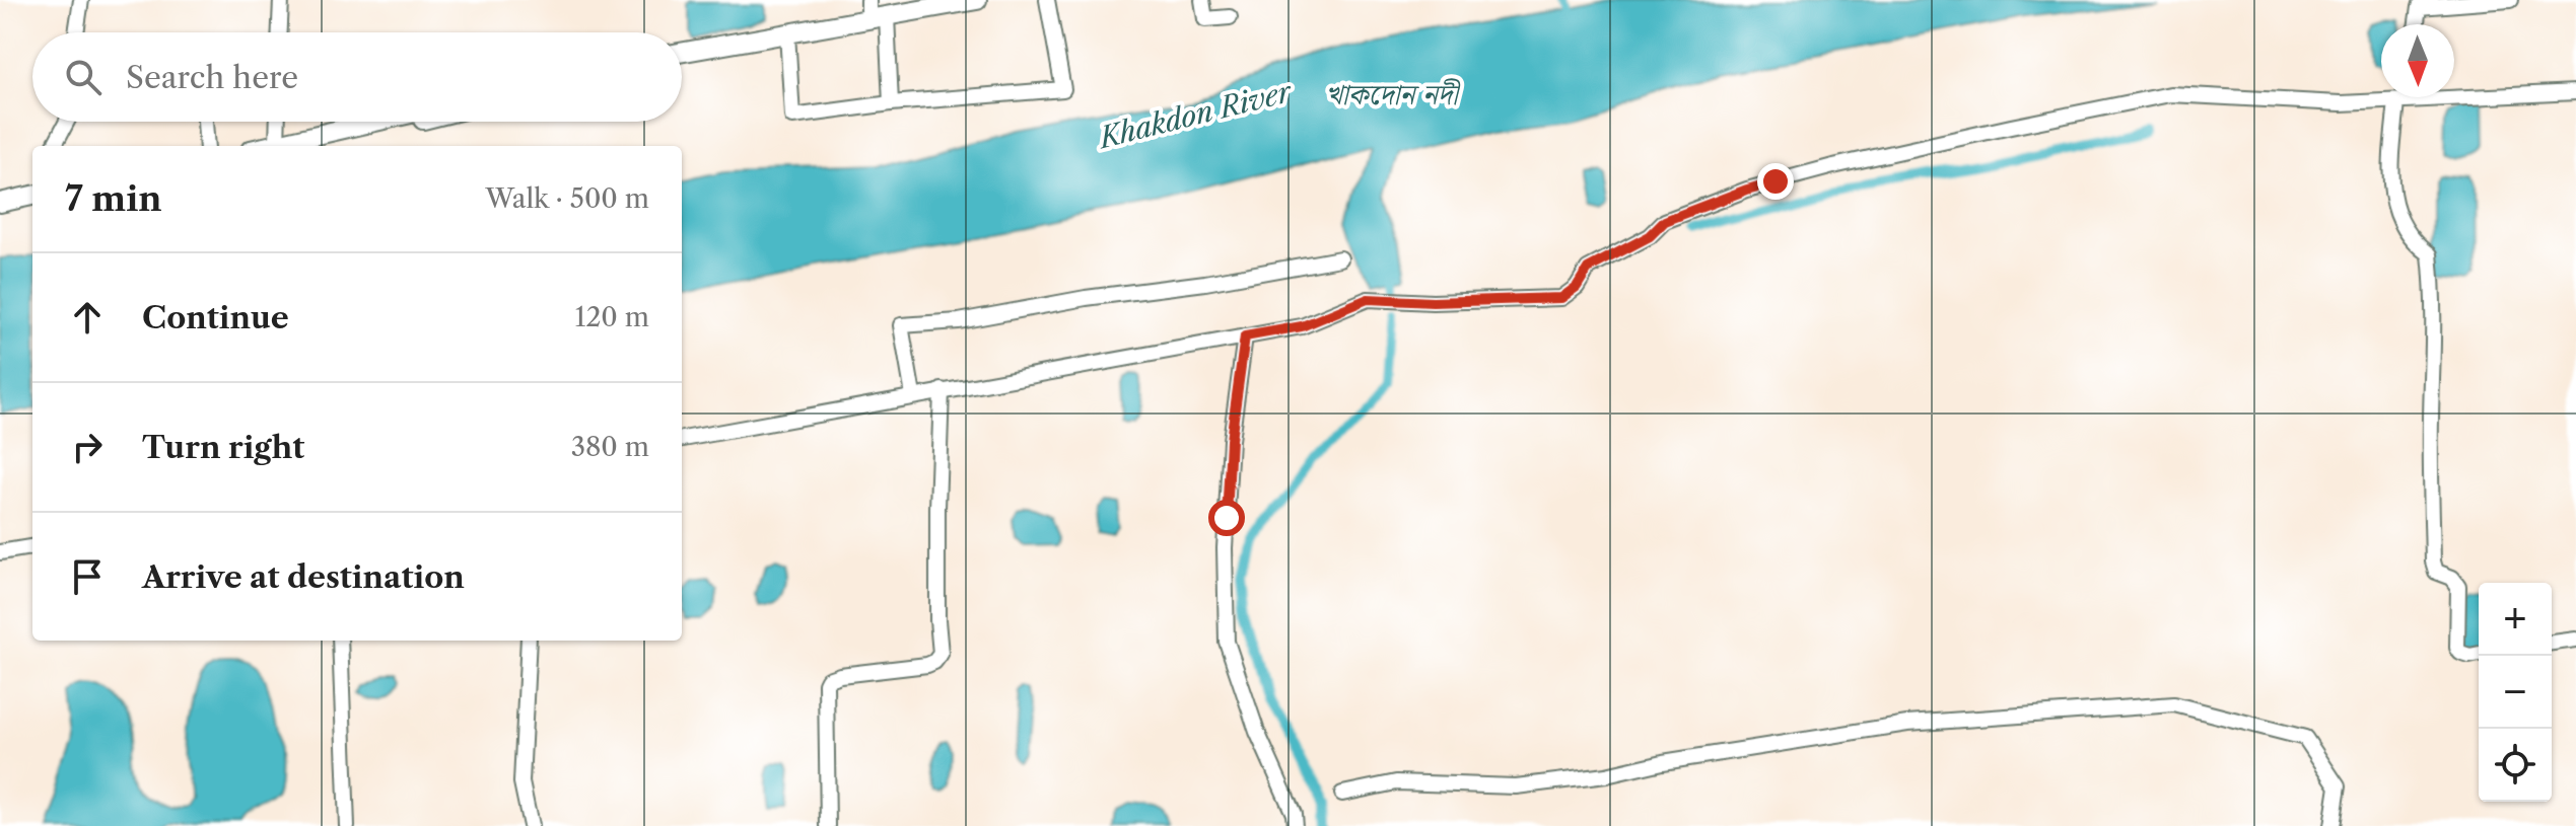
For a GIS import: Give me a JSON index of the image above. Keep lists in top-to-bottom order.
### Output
{
  "water": ["খাকদোন নদী", "Khakdon River"],
  "north": "bottom",
  "page": {
    "search": "Search here",
    "heading": ["7 min", "Walk · 500 m"],
    "list": [
      ["Continue", "120 m"],
      ["Turn right", "380 m"],
      "Arrive at destination"
    ],
    "map_buttons": ["+", "−"]
  }
}
